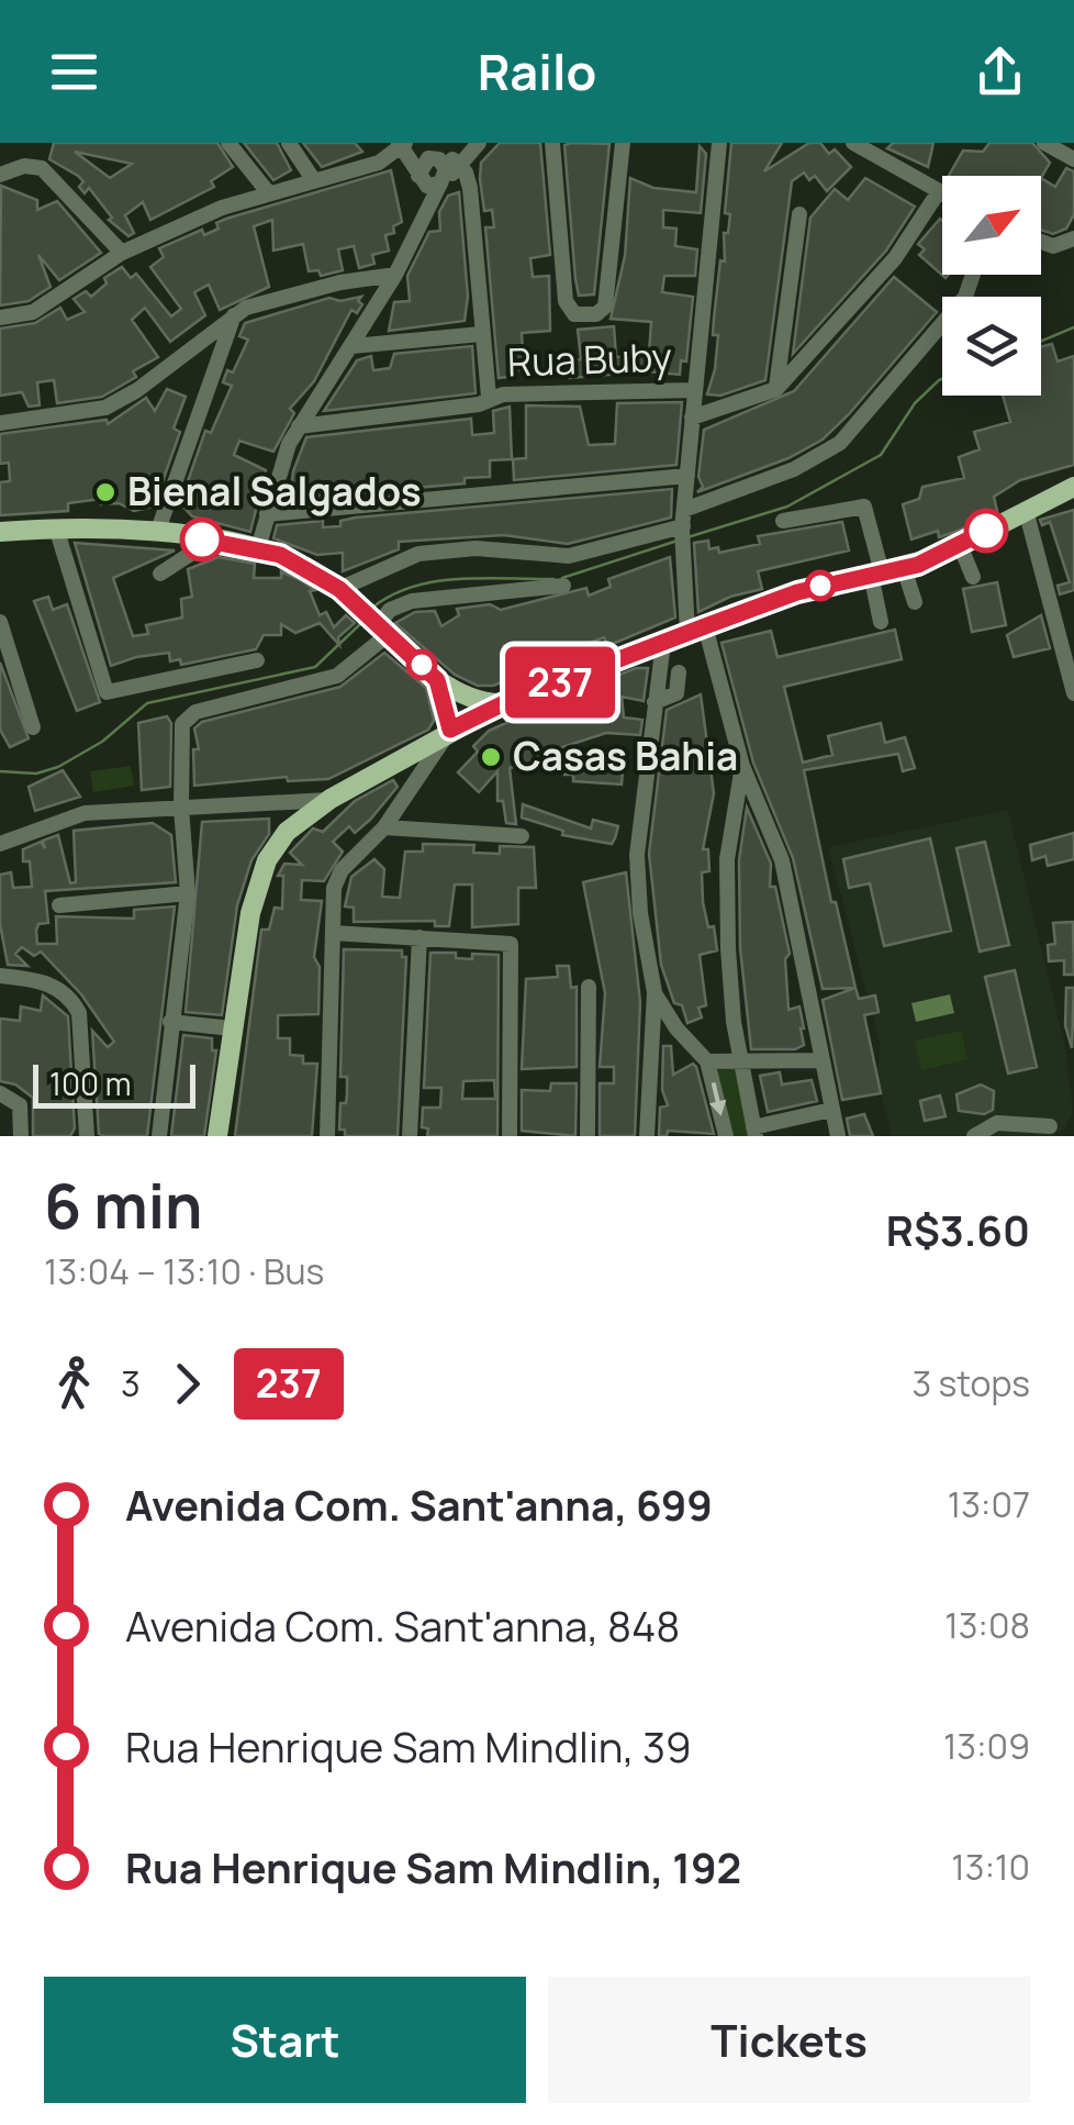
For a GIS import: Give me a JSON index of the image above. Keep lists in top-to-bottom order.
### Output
{
  "streets": {
    "street": ["Rua Buby"]
  },
  "places": ["Bienal Salgados", "Casas Bahia"],
  "lines": ["bus line 237"],
  "scale_bar": "100 m",
  "north": "top right",
  "page": {
    "header": "Railo",
    "on_map": "237",
    "scale": "100 m",
    "heading": ["6 min", "13:04 – 13:10 · Bus", "R$3.60"],
    "legs": ["3", "237", "3 stops"],
    "list": [
      {
        "name": "Avenida Com. Sant'anna, 699",
        "value": "13:07"
      },
      {
        "name": "Avenida Com. Sant'anna, 848",
        "value": "13:08"
      },
      {
        "name": "Rua Henrique Sam Mindlin, 39",
        "value": "13:09"
      },
      {
        "name": "Rua Henrique Sam Mindlin, 192",
        "value": "13:10"
      }
    ],
    "buttons": ["Start", "Tickets"]
  }
}
